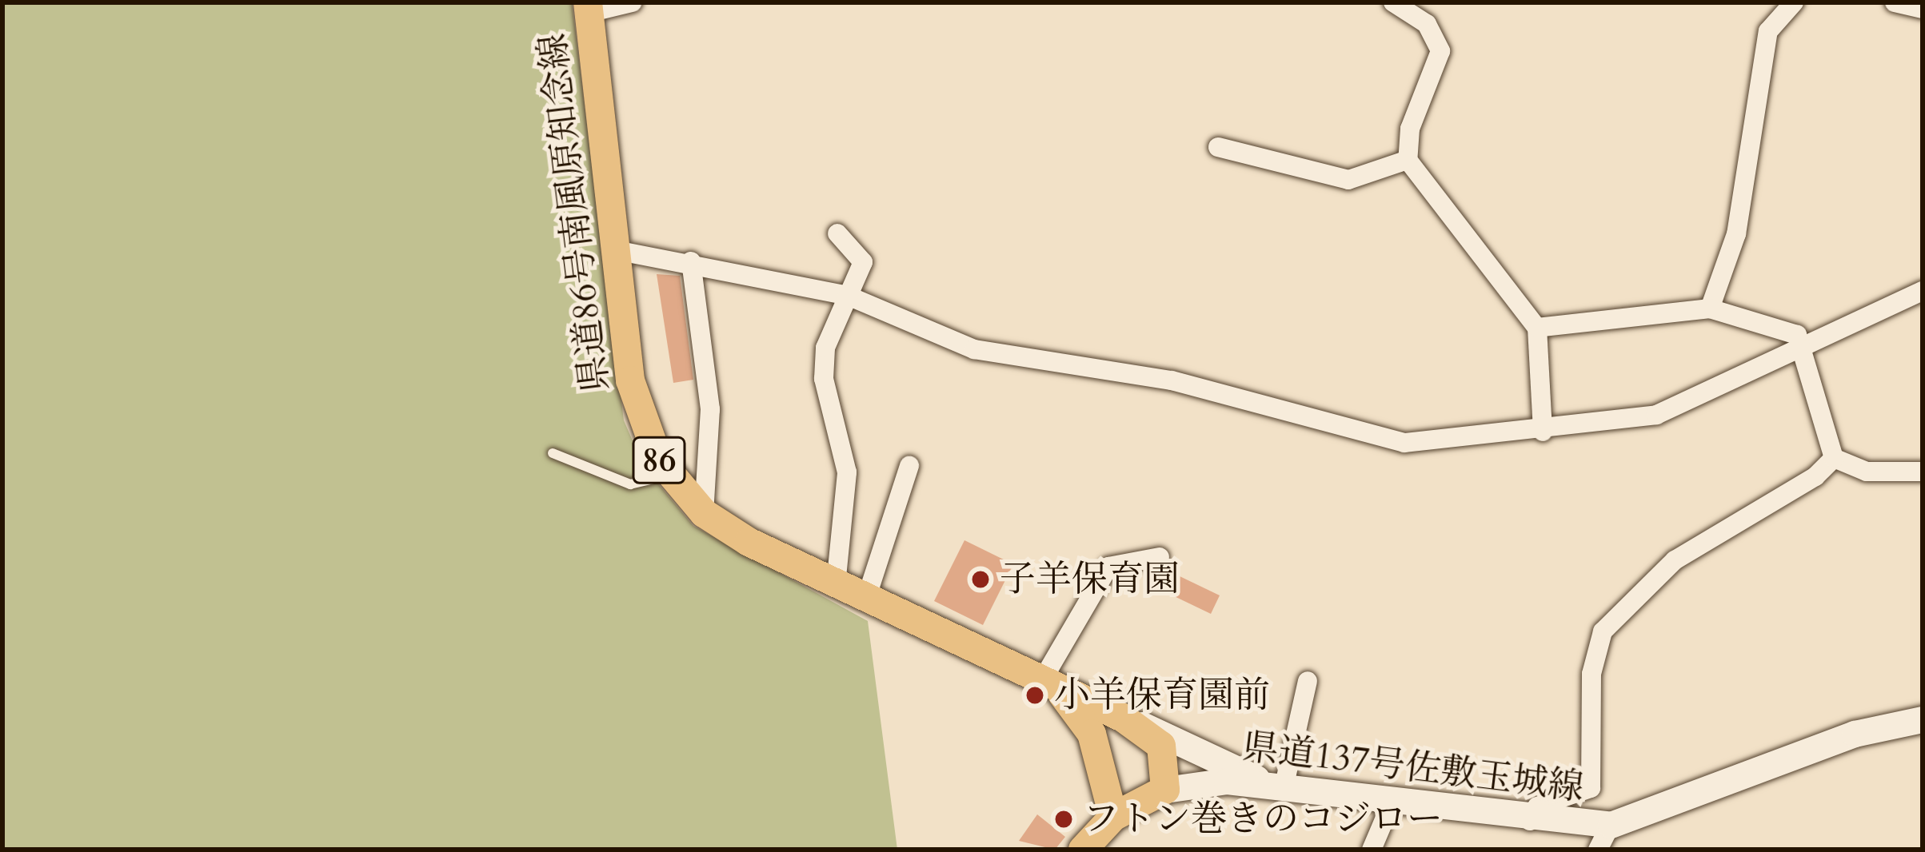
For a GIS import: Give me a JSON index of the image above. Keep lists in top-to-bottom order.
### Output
{
  "streets": {
    "main road": ["県道86号南風原知念線", "86", "県道137号佐敷玉城線"]
  },
  "crossings": [
    ["県道86号南風原知念線", "県道137号佐敷玉城線"]
  ],
  "places": ["子羊保育園", "小羊保育園前", "フトン巻きのコジロー"]
}
